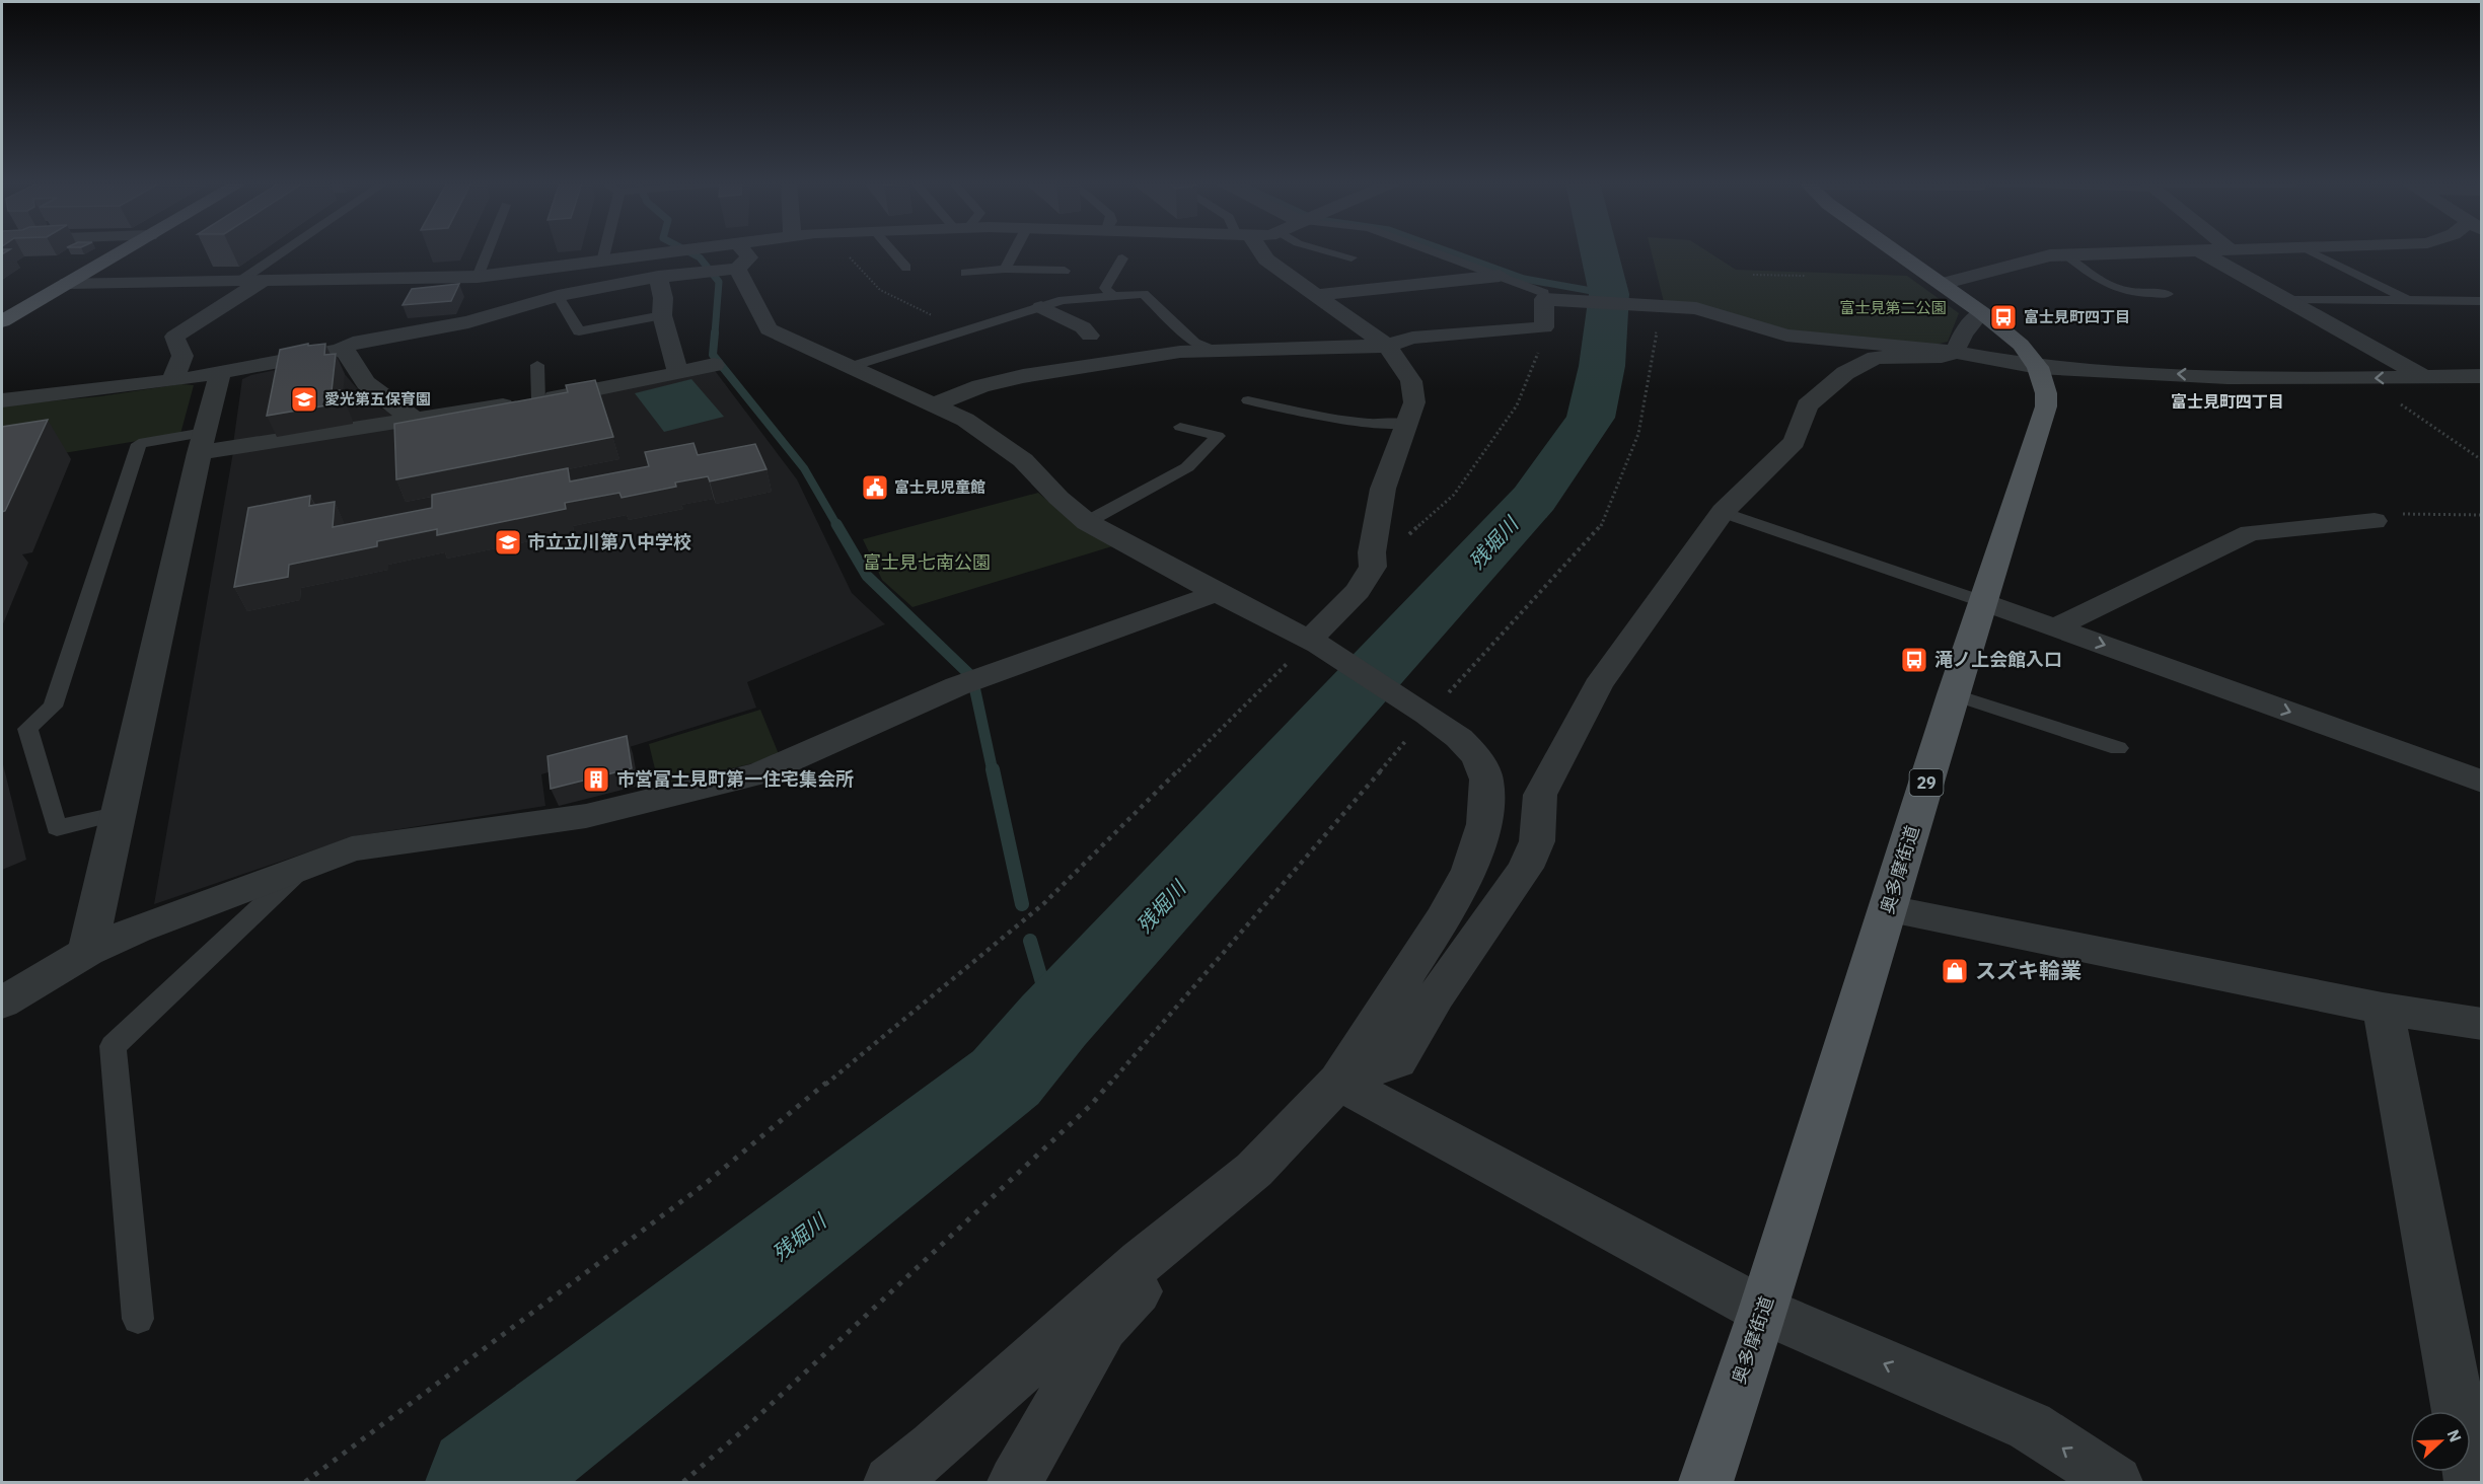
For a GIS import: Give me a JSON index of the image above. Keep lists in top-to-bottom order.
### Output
{
  "streets": {
    "main road": ["29", "奥多摩街道"]
  },
  "districts": ["富士見町四丁目"],
  "water": ["残堀川"],
  "parks": ["富士見第二公園", "富士見七南公園"],
  "places": {
    "bus stop": ["富士見町四丁目", "滝ノ上会館入口"],
    "school or university": ["愛光第五保育園", "市立立川第八中学校"],
    "public building": ["富士見児童館"],
    "building": ["市営富士見町第一住宅集会所"],
    "shop": ["スズキ輪業"]
  },
  "north": "right"
}
